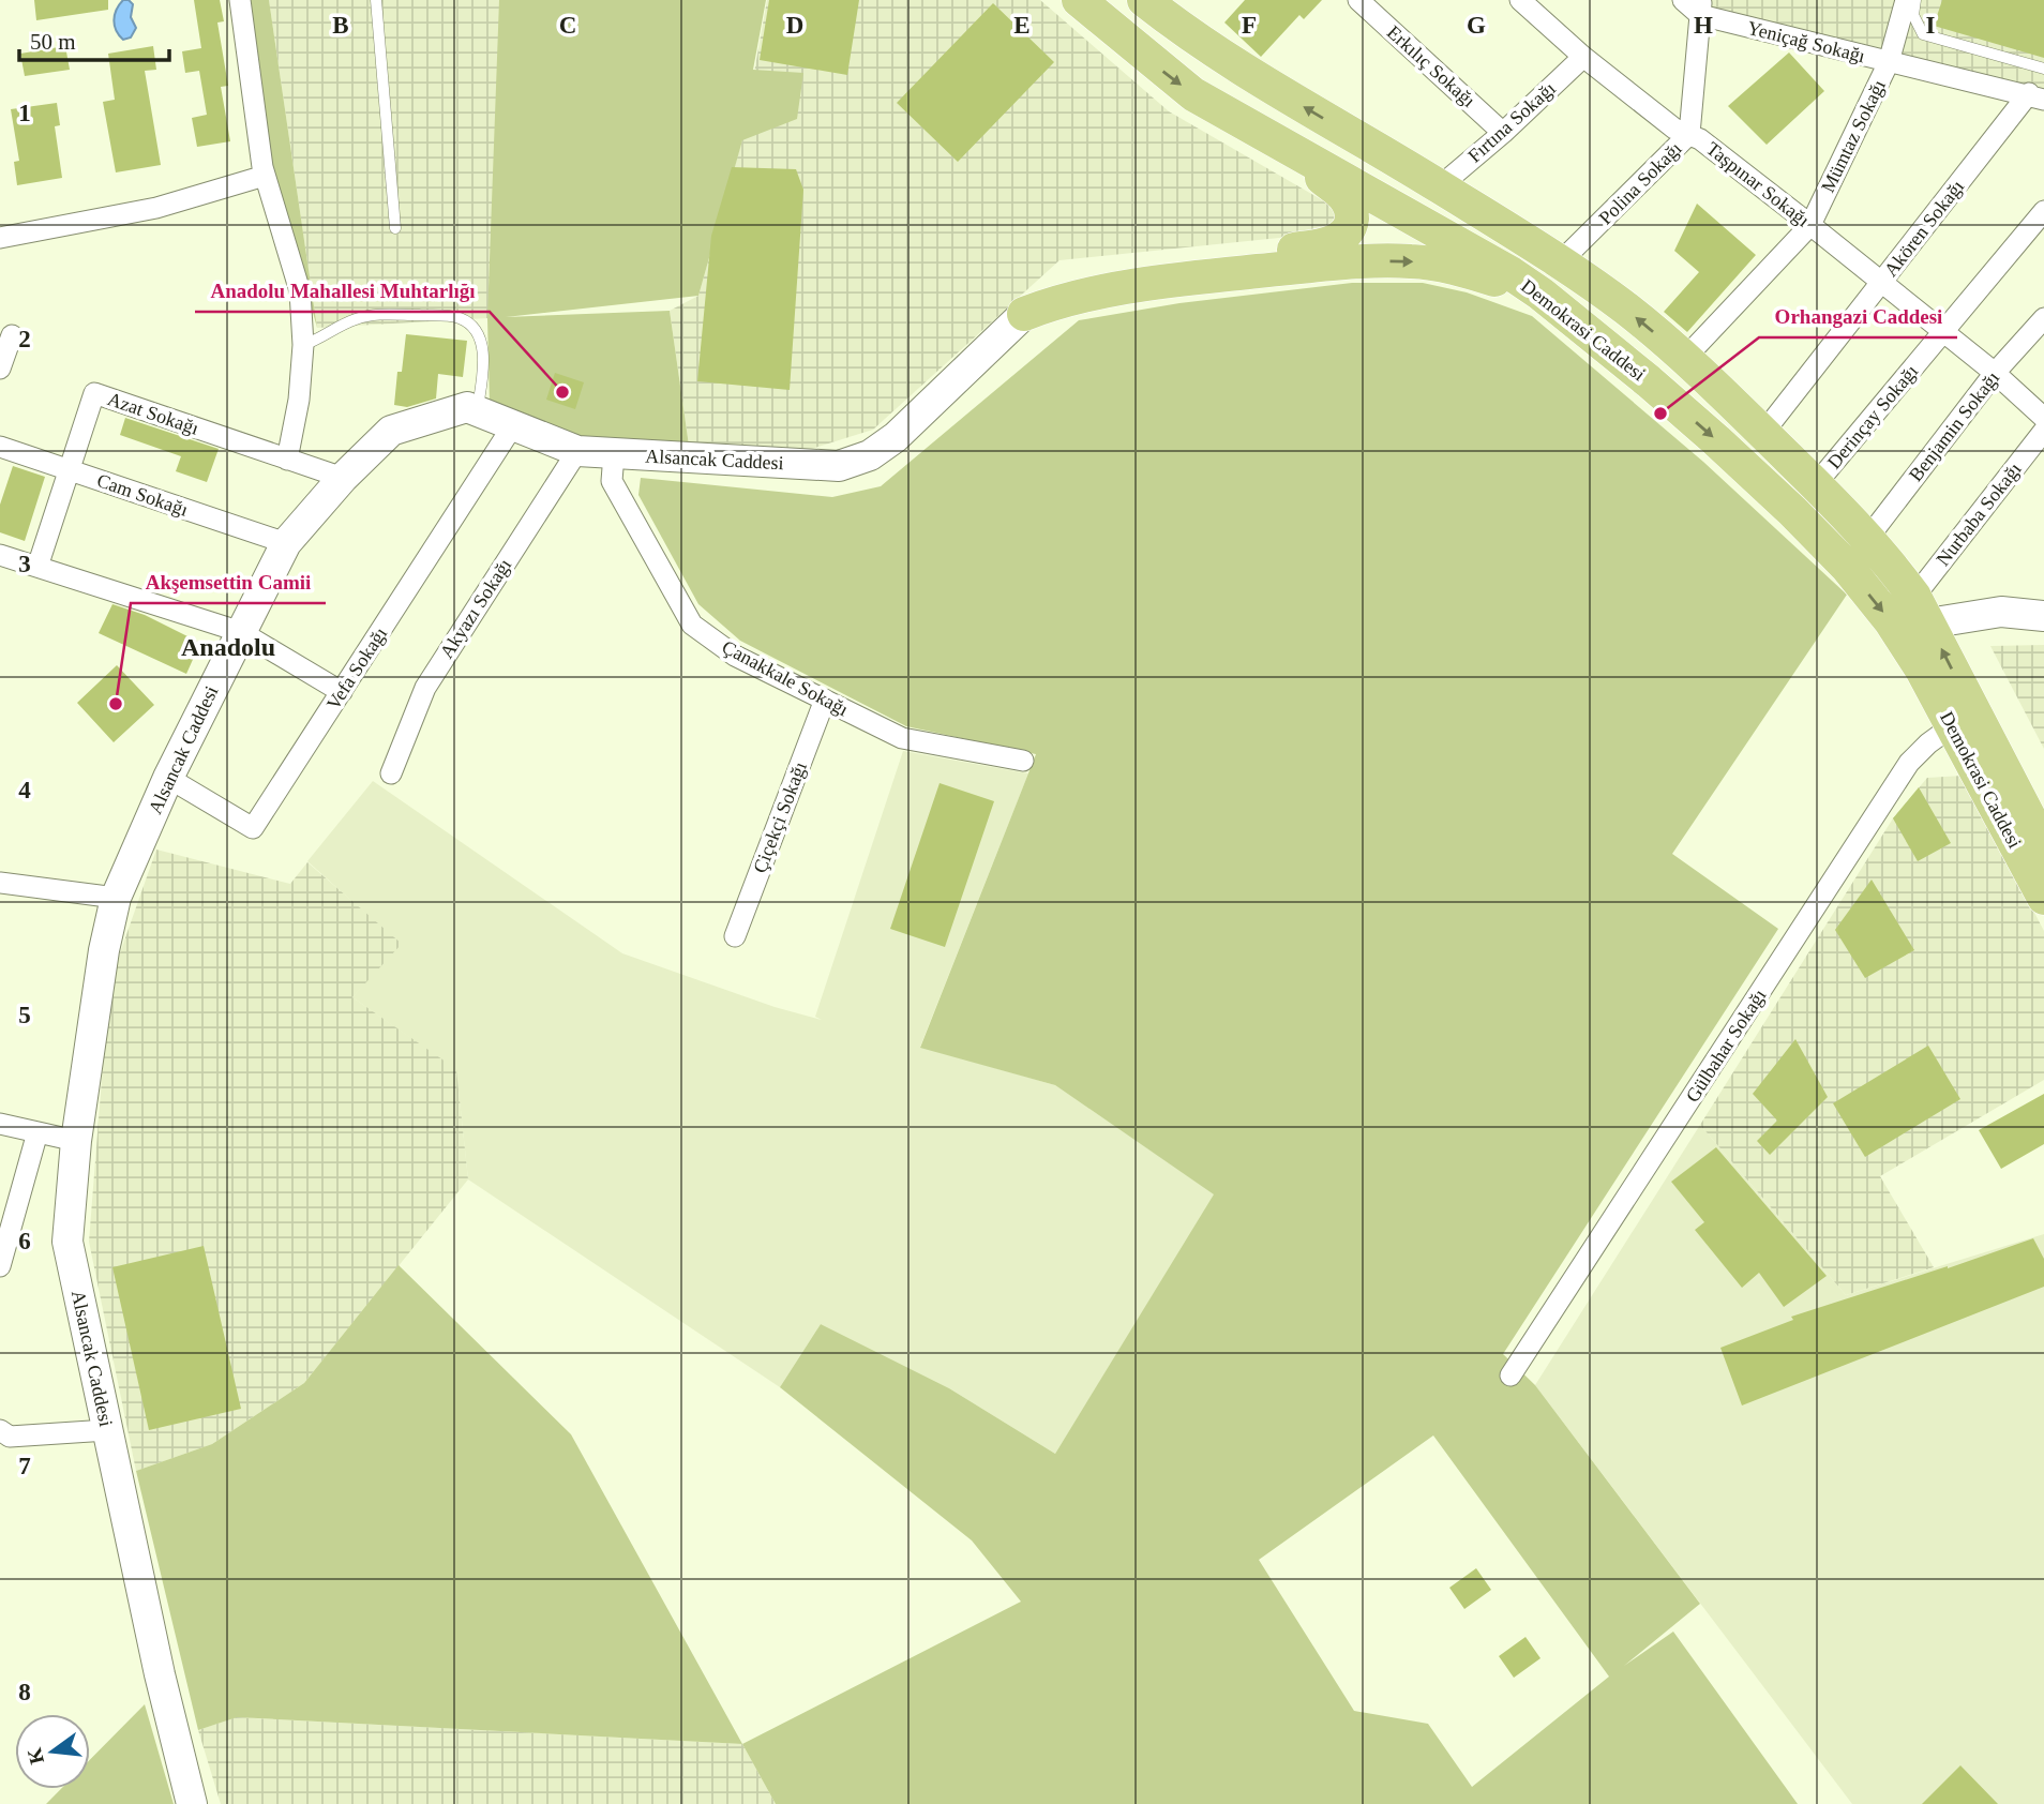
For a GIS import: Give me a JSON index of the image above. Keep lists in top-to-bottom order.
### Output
{
  "streets": {
    "main road": ["Demokrasi Caddesi"],
    "street": [
      "Yeniçağ Sokağı",
      "Erkılıç Sokağı",
      "Fırtına Sokağı",
      "Mümtaz Sokağı",
      "Polina Sokağı",
      "Taşpınar Sokağı",
      "Akören Sokağı",
      "Azat Sokağı",
      "Derinçay Sokağı",
      "Benjamin Sokağı",
      "Alsancak Caddesi",
      "Cam Sokağı",
      "Nurbaba Sokağı",
      "Akyazı Sokağı",
      "Vefa Sokağı",
      "Çanakkale Sokağı",
      "Çiçekçi Sokağı",
      "Gülbahar Sokağı"
    ]
  },
  "crossings": [
    ["Yeniçağ Sokağı", "Mümtaz Sokağı"],
    ["Yeniçağ Sokağı", "Polina Sokağı"],
    ["Yeniçağ Sokağı", "Akören Sokağı"],
    ["Erkılıç Sokağı", "Fırtına Sokağı"],
    ["Fırtına Sokağı", "Taşpınar Sokağı"],
    ["Fırtına Sokağı", "Demokrasi Caddesi"],
    ["Mümtaz Sokağı", "Taşpınar Sokağı"],
    ["Mümtaz Sokağı", "Demokrasi Caddesi"],
    ["Polina Sokağı", "Taşpınar Sokağı"],
    ["Polina Sokağı", "Demokrasi Caddesi"],
    ["Taşpınar Sokağı", "Akören Sokağı"],
    ["Taşpınar Sokağı", "Derinçay Sokağı"],
    ["Taşpınar Sokağı", "Benjamin Sokağı"],
    ["Akören Sokağı", "Demokrasi Caddesi"],
    ["Demokrasi Caddesi", "Derinçay Sokağı"],
    ["Demokrasi Caddesi", "Benjamin Sokağı"],
    ["Demokrasi Caddesi", "Nurbaba Sokağı"],
    ["Demokrasi Caddesi", "Gülbahar Sokağı"],
    ["Azat Sokağı", "Alsancak Caddesi"],
    ["Azat Sokağı", "Cam Sokağı"],
    ["Alsancak Caddesi", "Cam Sokağı"],
    ["Alsancak Caddesi", "Akyazı Sokağı"],
    ["Alsancak Caddesi", "Vefa Sokağı"],
    ["Alsancak Caddesi", "Çanakkale Sokağı"],
    ["Çanakkale Sokağı", "Çiçekçi Sokağı"]
  ],
  "districts": ["Anadolu"],
  "places": ["Anadolu Mahallesi Muhtarlığı", "Orhangazi Caddesi", "Akşemsettin Camii"],
  "scale_bar": "50 m",
  "north": "left",
  "grid": {
    "columns": [
      "B",
      "C",
      "D",
      "E",
      "F",
      "G",
      "H",
      "I"
    ],
    "rows": [
      "1",
      "2",
      "3",
      "4",
      "5",
      "6",
      "7",
      "8"
    ]
  }
}
